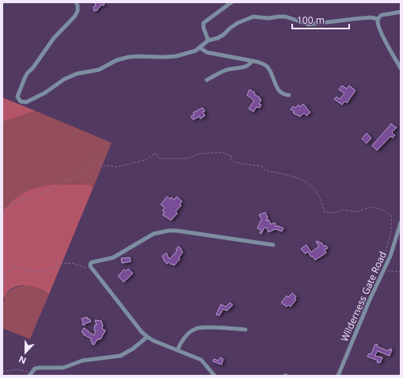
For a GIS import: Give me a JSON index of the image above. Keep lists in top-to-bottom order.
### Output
{
  "streets": {
    "street": ["Wilderness Gate Road"]
  },
  "scale_bar": "100 m",
  "north": "bottom"
}
